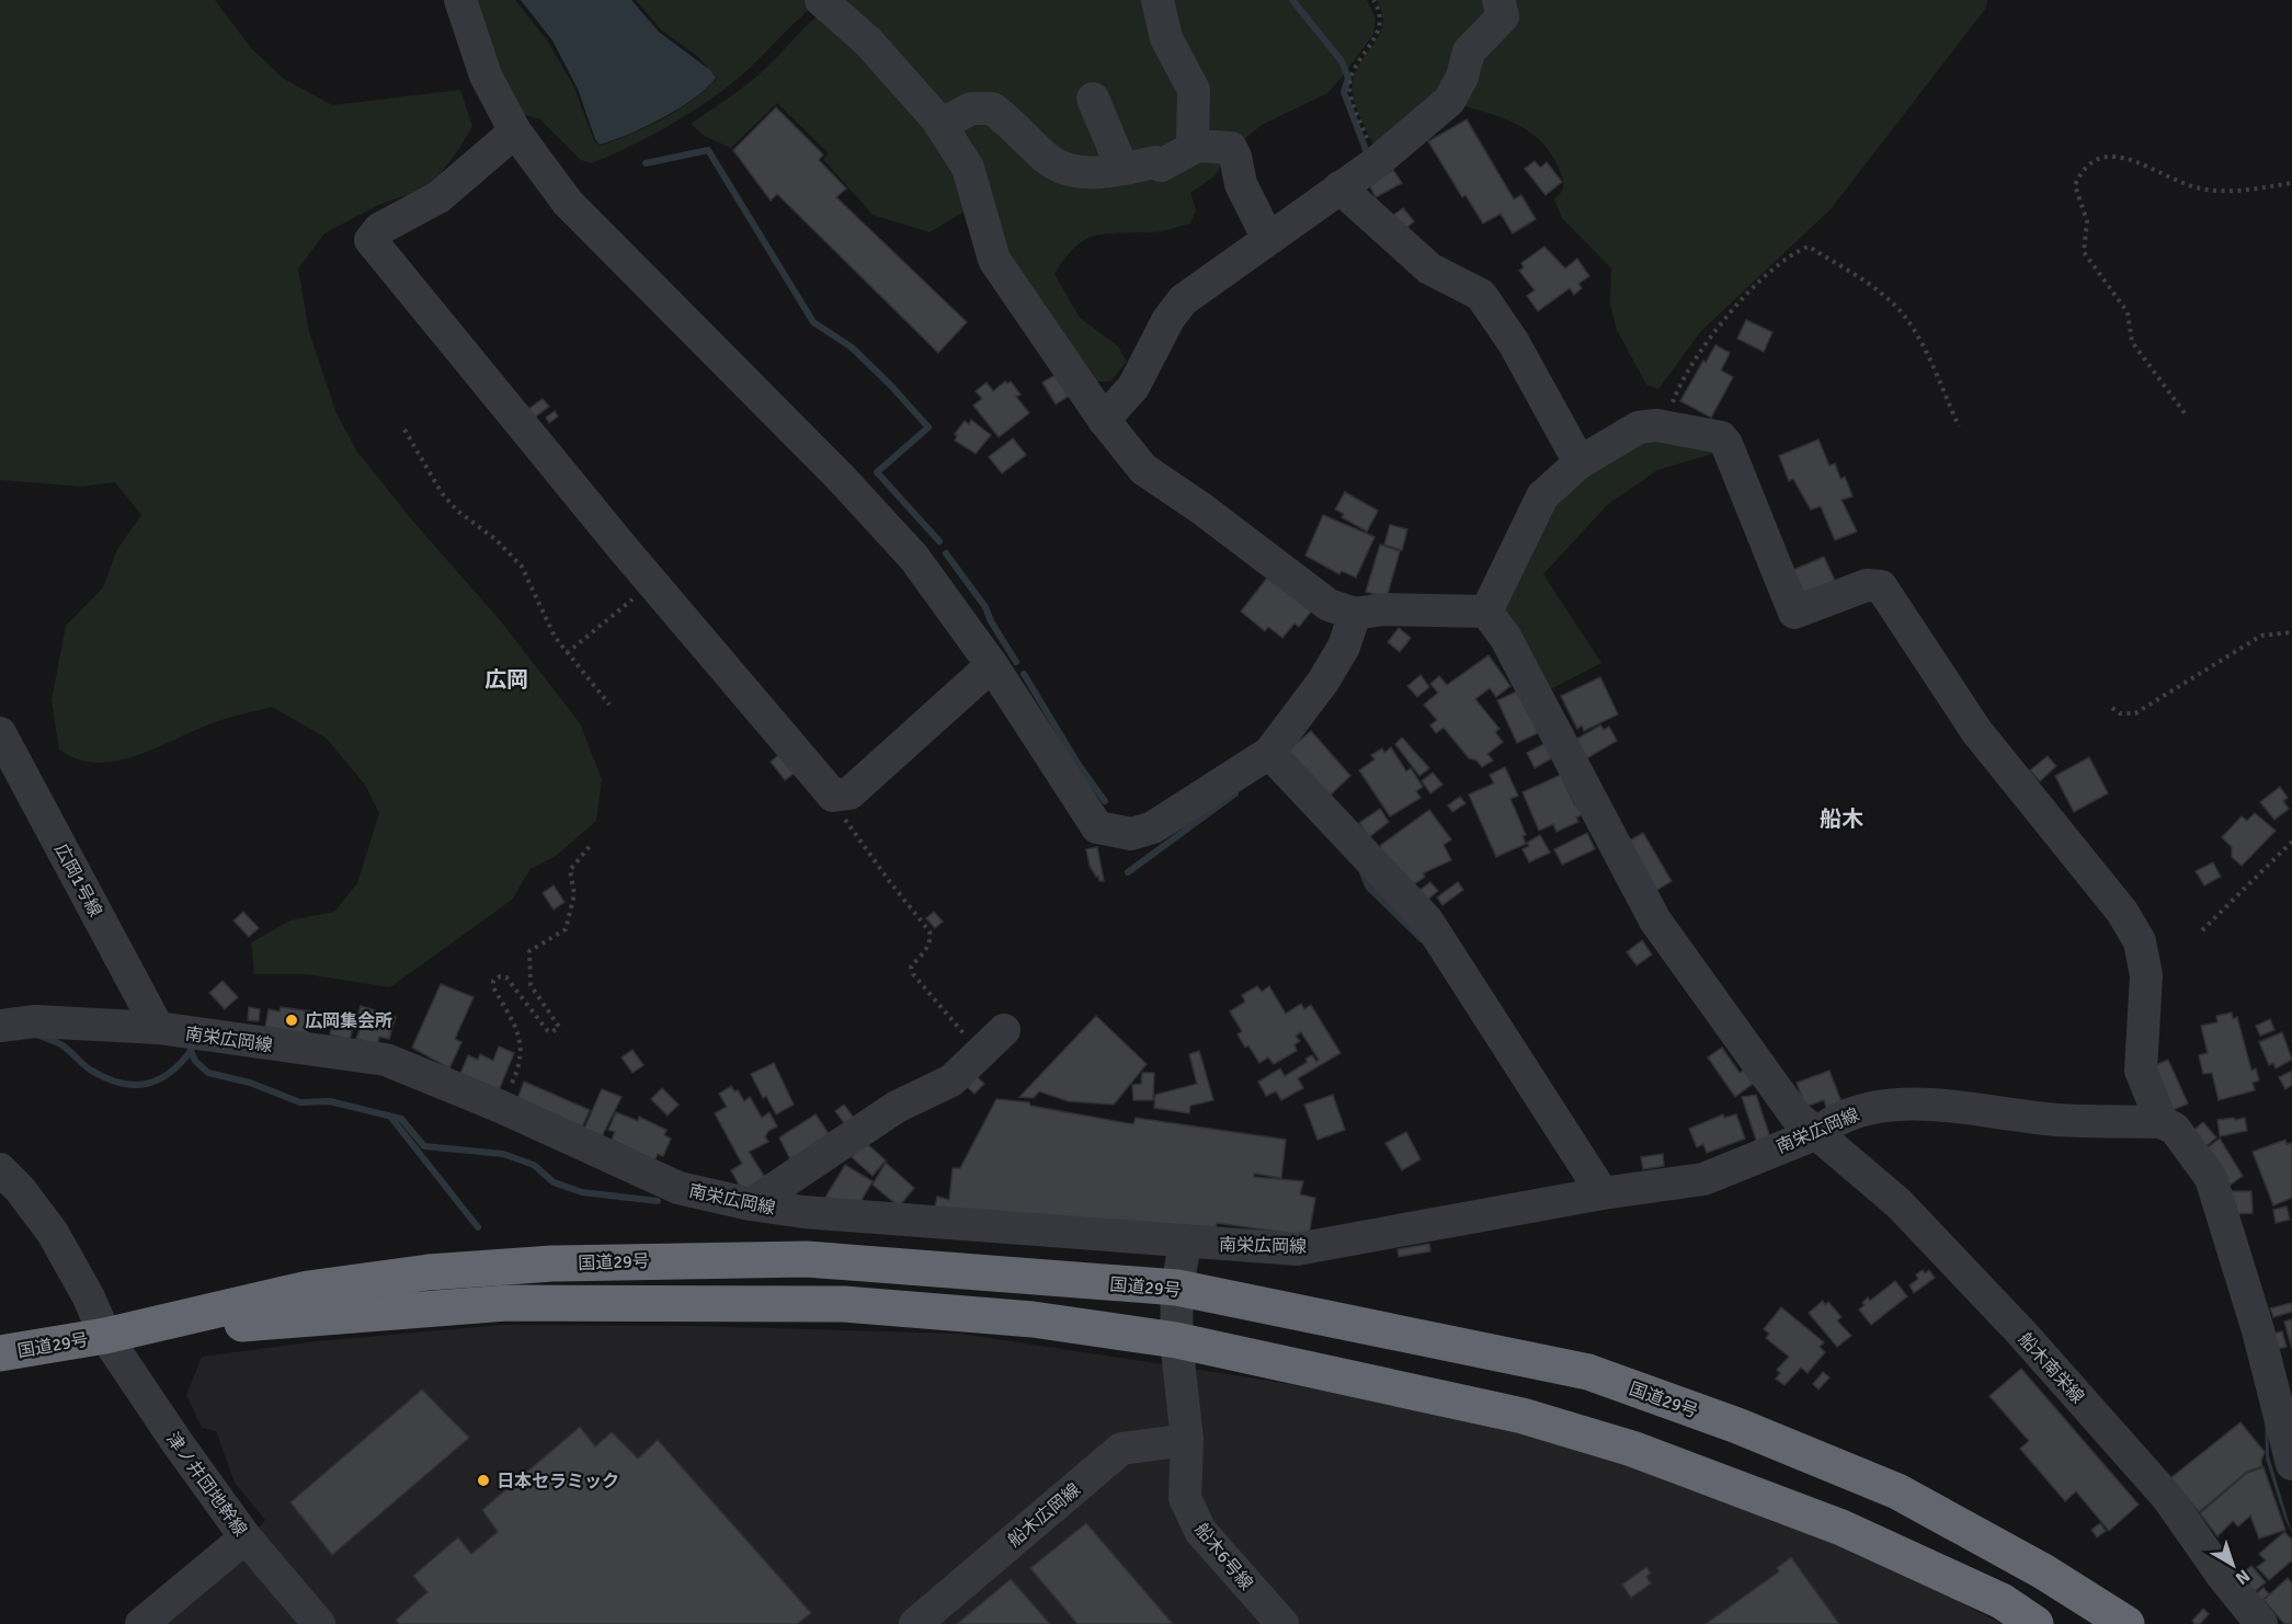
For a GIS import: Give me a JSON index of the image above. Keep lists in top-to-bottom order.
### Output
{
  "streets": {
    "highway": ["国道29号"],
    "street": [
      "広岡1号線",
      "南栄広岡線",
      "船木南栄線",
      "津ノ井団地幹線",
      "船木広岡線",
      "船木6号線"
    ]
  },
  "crossings": [
    ["広岡1号線", "南栄広岡線"],
    ["南栄広岡線", "船木南栄線"],
    ["南栄広岡線", "船木6号線"],
    ["国道29号", "津ノ井団地幹線"],
    ["国道29号", "船木6号線"],
    ["船木広岡線", "船木6号線"]
  ],
  "districts": ["広岡", "船木"],
  "places": ["広岡集会所", "日本セラミック"],
  "north": "bottom right"
}
